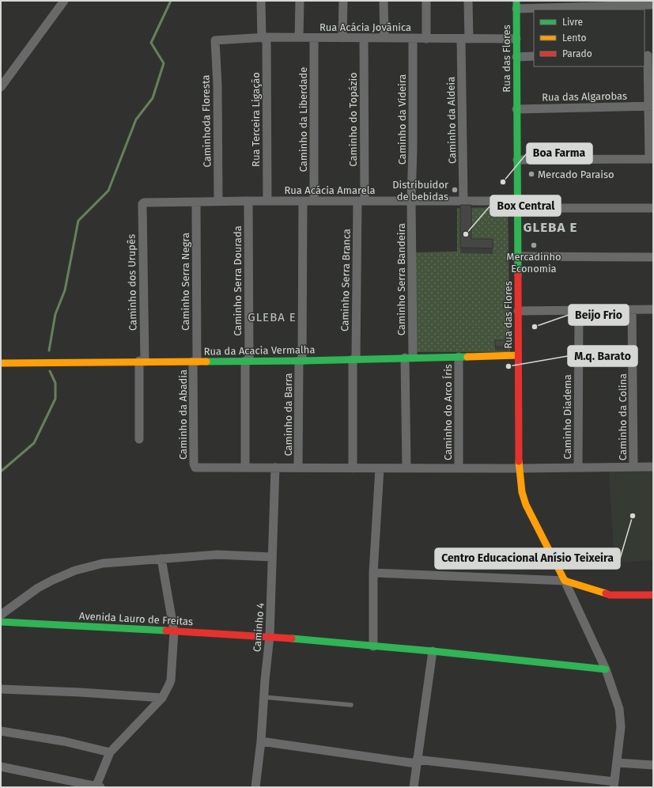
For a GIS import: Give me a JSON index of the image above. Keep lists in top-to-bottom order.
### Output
{
  "streets": {
    "street": [
      "Rua Acácia Jovânica",
      "Rua das Flores",
      "Rua das Algarobas",
      "Rua Terceira Ligação",
      "Caminho da Liberdade",
      "Caminho do Topázio",
      "Caminho da Videira",
      "Caminho da Aldeia",
      "Caminhoda Floresta",
      "Rua Acácia Amarela",
      "Caminho Serra Bandeira",
      "Caminho Serra Branca",
      "Caminho Serra Dourada",
      "Caminho Serra Negra",
      "Caminho dos Urupês",
      "Rua da Acacia Vermalha",
      "Caminho do Arco Íris",
      "Caminho da Abadia",
      "Caminho da Barra",
      "Caminho Diadema",
      "Caminho da Colina",
      "Avenida Lauro de Freitas",
      "Caminho 4"
    ]
  },
  "crossings": [
    ["Rua Acácia Jovânica", "Rua das Flores"],
    ["Rua Acácia Jovânica", "Rua Terceira Ligação"],
    ["Rua Acácia Jovânica", "Caminho da Liberdade"],
    ["Rua Acácia Jovânica", "Caminho do Topázio"],
    ["Rua Acácia Jovânica", "Caminho da Videira"],
    ["Rua Acácia Jovânica", "Caminho da Aldeia"],
    ["Rua Acácia Jovânica", "Caminhoda Floresta"],
    ["Rua das Flores", "Rua das Algarobas"],
    ["Rua das Flores", "Rua Acácia Amarela"],
    ["Rua das Flores", "Rua da Acacia Vermalha"],
    ["Rua Terceira Ligação", "Rua Acácia Amarela"],
    ["Caminho da Liberdade", "Rua Acácia Amarela"],
    ["Caminho do Topázio", "Rua Acácia Amarela"],
    ["Caminho do Topázio", "Caminho Serra Branca"],
    ["Caminho da Videira", "Rua Acácia Amarela"],
    ["Caminho da Videira", "Caminho Serra Bandeira"],
    ["Caminho da Aldeia", "Rua Acácia Amarela"],
    ["Caminhoda Floresta", "Rua Acácia Amarela"],
    ["Rua Acácia Amarela", "Caminho Serra Bandeira"],
    ["Rua Acácia Amarela", "Caminho Serra Branca"],
    ["Rua Acácia Amarela", "Caminho Serra Dourada"],
    ["Rua Acácia Amarela", "Caminho Serra Negra"],
    ["Rua Acácia Amarela", "Caminho dos Urupês"],
    ["Rua Acácia Amarela", "Caminho da Barra"],
    ["Caminho Serra Bandeira", "Rua da Acacia Vermalha"],
    ["Caminho Serra Branca", "Rua da Acacia Vermalha"],
    ["Caminho Serra Dourada", "Rua da Acacia Vermalha"],
    ["Caminho Serra Dourada", "Caminho da Abadia"],
    ["Caminho Serra Negra", "Rua da Acacia Vermalha"],
    ["Caminho Serra Negra", "Caminho da Abadia"],
    ["Caminho dos Urupês", "Rua da Acacia Vermalha"],
    ["Rua da Acacia Vermalha", "Caminho do Arco Íris"],
    ["Rua da Acacia Vermalha", "Caminho da Abadia"],
    ["Rua da Acacia Vermalha", "Caminho da Barra"],
    ["Avenida Lauro de Freitas", "Caminho 4"]
  ],
  "districts": ["GLEBA E", "GLEBA E"],
  "places": [
    "Mercado Paraiso",
    "Boa Farma",
    "Distribuidor de bebidas",
    "Box Central",
    "Mercadinho Economia",
    "Beijo Frio",
    "M.q. Barato",
    "Centro Educacional Anísio Teixeira"
  ],
  "legend": ["Livre", "Lento", "Parado"]
}
